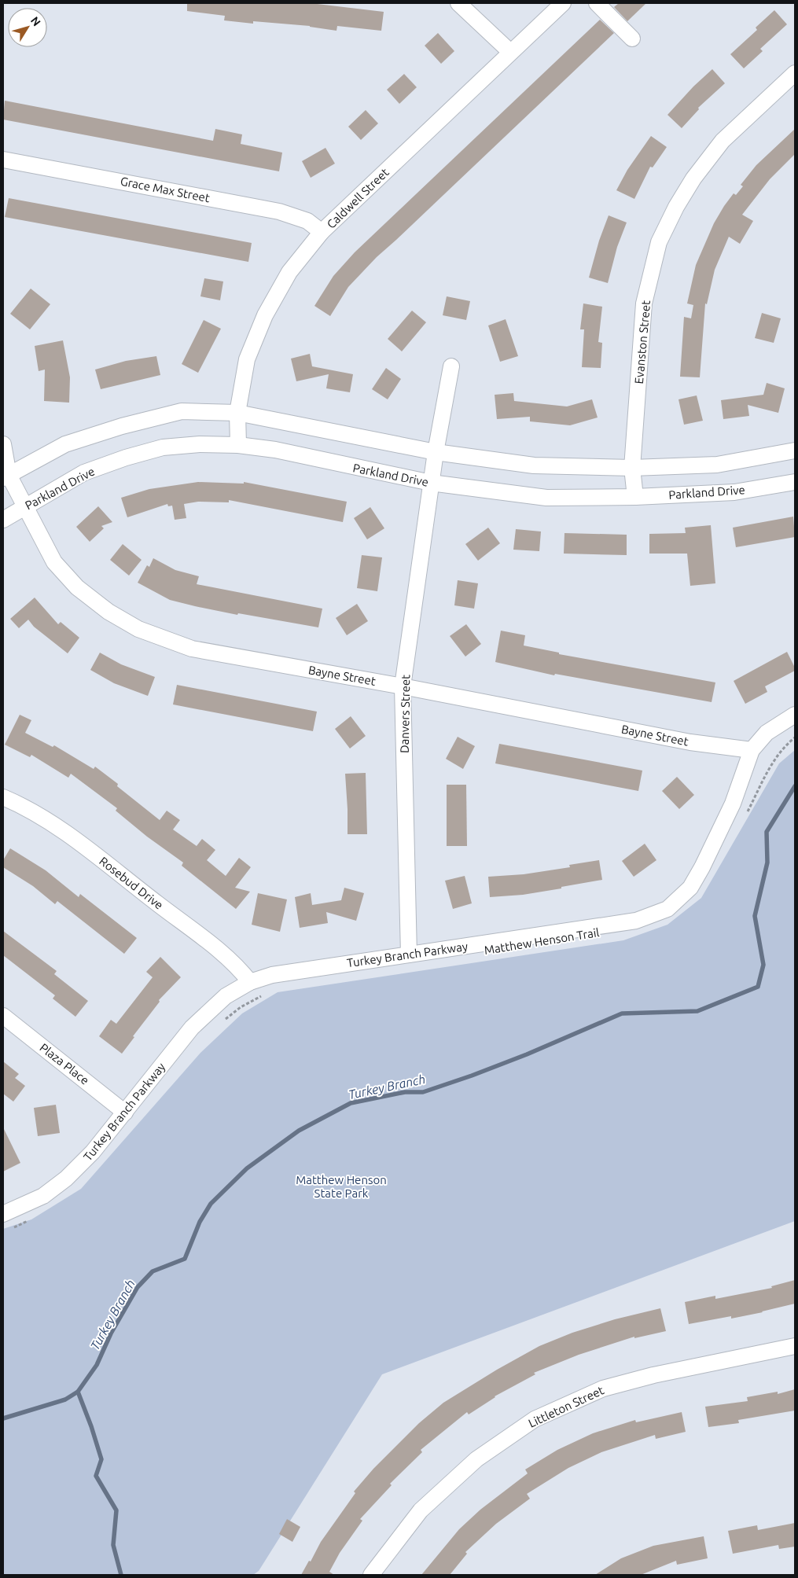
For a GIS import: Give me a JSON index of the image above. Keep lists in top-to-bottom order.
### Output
{
  "streets": {
    "street": [
      "Grace Max Street",
      "Caldwell Street",
      "Evanston Street",
      "Parkland Drive",
      "Bayne Street",
      "Danvers Street",
      "Rosebud Drive",
      "Turkey Branch Parkway",
      "Plaza Place",
      "Littleton Street"
    ]
  },
  "crossings": [
    ["Grace Max Street", "Caldwell Street"],
    ["Caldwell Street", "Parkland Drive"],
    ["Evanston Street", "Parkland Drive"],
    ["Parkland Drive", "Bayne Street"],
    ["Parkland Drive", "Danvers Street"],
    ["Bayne Street", "Danvers Street"],
    ["Bayne Street", "Turkey Branch Parkway"],
    ["Danvers Street", "Turkey Branch Parkway"],
    ["Rosebud Drive", "Turkey Branch Parkway"],
    ["Turkey Branch Parkway", "Plaza Place"]
  ],
  "water": ["Turkey Branch"],
  "parks": ["Matthew Henson State Park"],
  "north": "top right"
}
